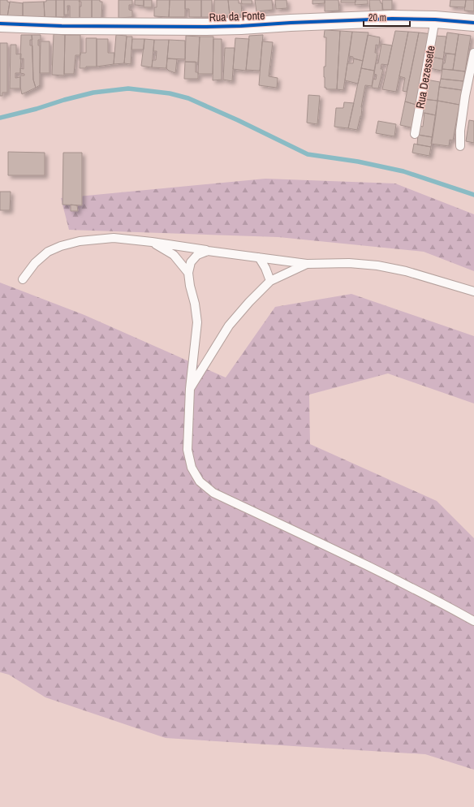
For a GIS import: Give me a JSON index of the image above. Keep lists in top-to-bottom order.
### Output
{
  "streets": {
    "street": ["Rua da Fonte"],
    "lane": ["Rua Dezessete"]
  },
  "crossings": [
    ["Rua da Fonte", "Rua Dezessete"]
  ],
  "scale_bar": "20 m"
}
